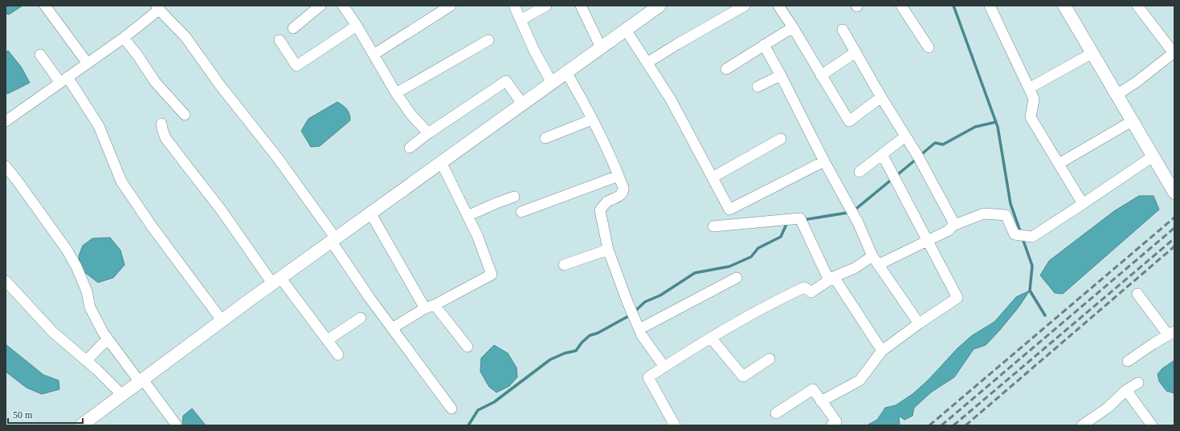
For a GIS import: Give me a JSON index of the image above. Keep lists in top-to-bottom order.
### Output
{
  "scale_bar": "50 m"
}
